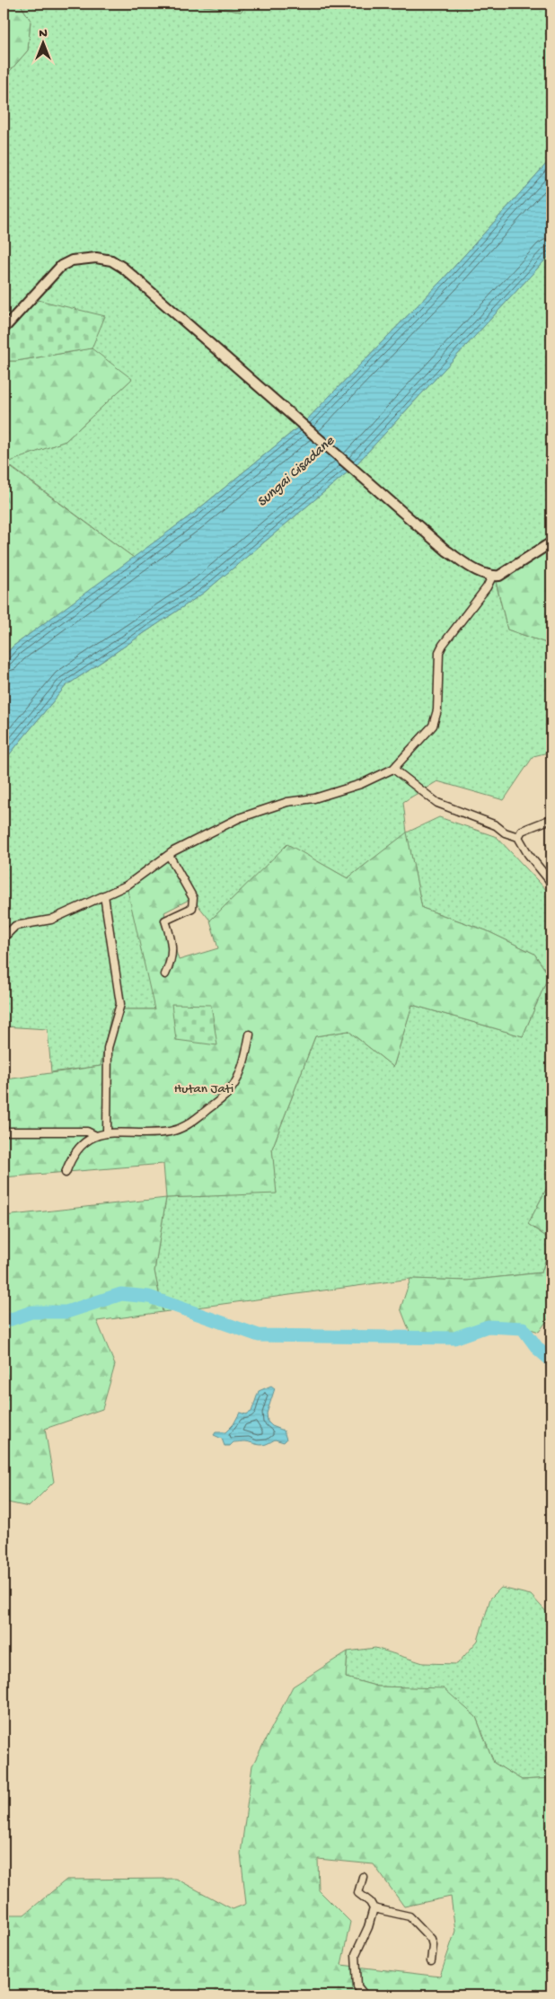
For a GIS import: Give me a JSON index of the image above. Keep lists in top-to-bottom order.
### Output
{
  "water": ["Sungai Cisadane"],
  "parks": ["Hutan Jati"],
  "north": "top"
}
